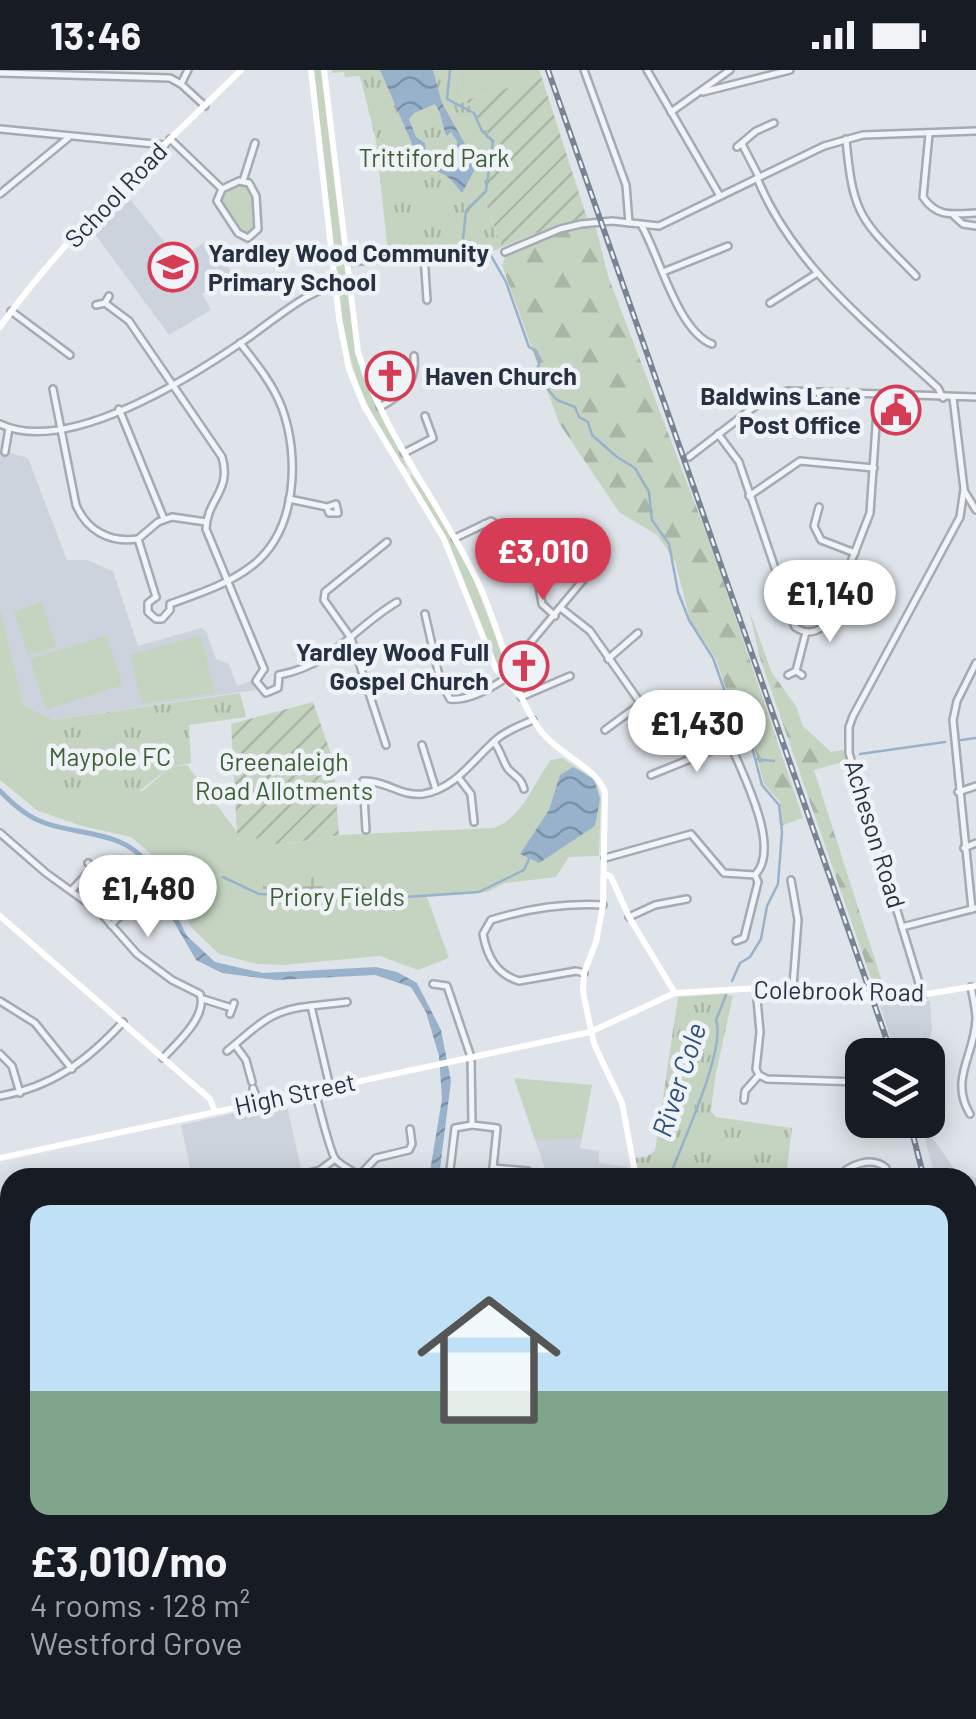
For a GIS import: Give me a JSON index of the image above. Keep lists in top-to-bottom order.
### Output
{
  "streets": {
    "street": [
      "School Road",
      "Acheson Road",
      "Colebrook Road",
      "High Street"
    ]
  },
  "crossings": [
    ["Acheson Road", "Colebrook Road"],
    ["Colebrook Road", "High Street"]
  ],
  "water": ["River Cole"],
  "parks": [
    "Trittiford Park",
    "Maypole FC",
    "Greenaleigh Road Allotments",
    "Priory Fields"
  ],
  "places": {
    "school or university": ["Yardley Wood Community Primary School"],
    "church": ["Haven Church", "Yardley Wood Full Gospel Church"],
    "public building": ["Baldwins Lane Post Office"]
  },
  "page": {
    "status": "13:46",
    "price": [
      "£3,010",
      "£1,140",
      "£1,430",
      "£1,480"
    ],
    "list": [
      {
        "name": "£3,010/mo",
        "note": "4 rooms · 128 m² · Westford Grove"
      }
    ]
  }
}
